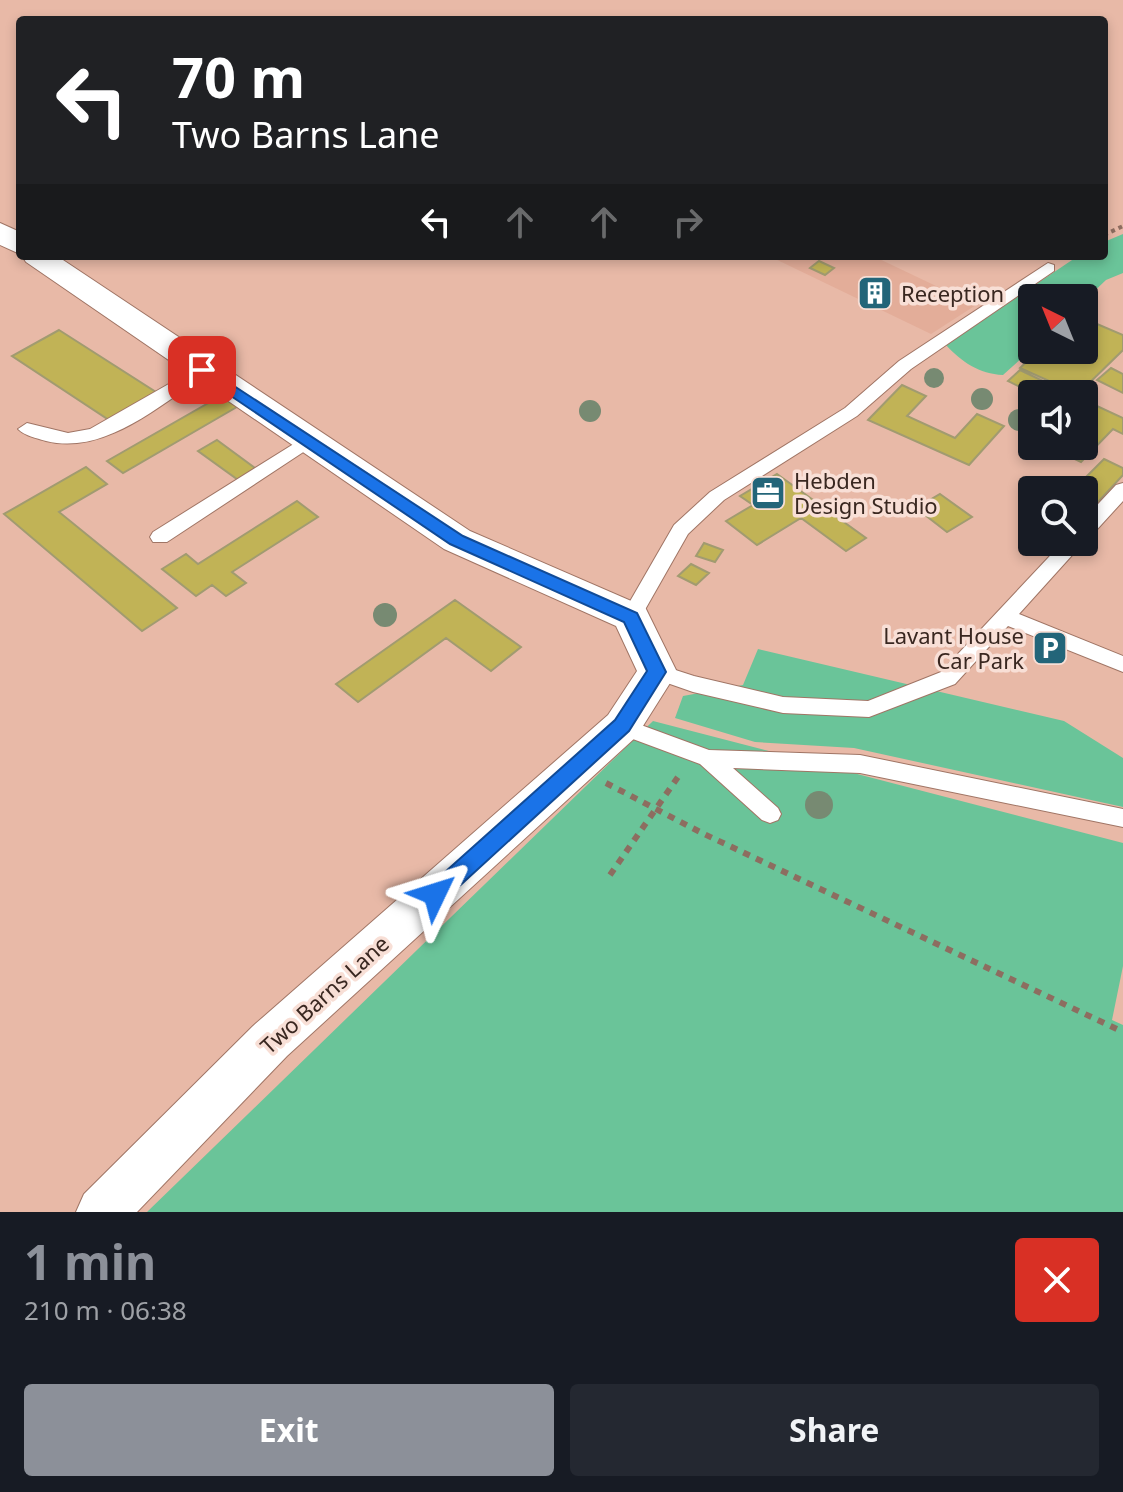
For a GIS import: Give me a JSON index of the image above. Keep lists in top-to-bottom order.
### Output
{
  "streets": {
    "street": ["Two Barns Lane"]
  },
  "places": {
    "building": ["Reception"],
    "office": ["Hebden Design Studio"],
    "parking": ["Lavant House Car Park"]
  },
  "north": "top left",
  "page": {
    "turn": ["70 m", "Two Barns Lane"],
    "heading": ["1 min", "210 m · 06:38"],
    "buttons": ["Exit", "Share"]
  }
}
